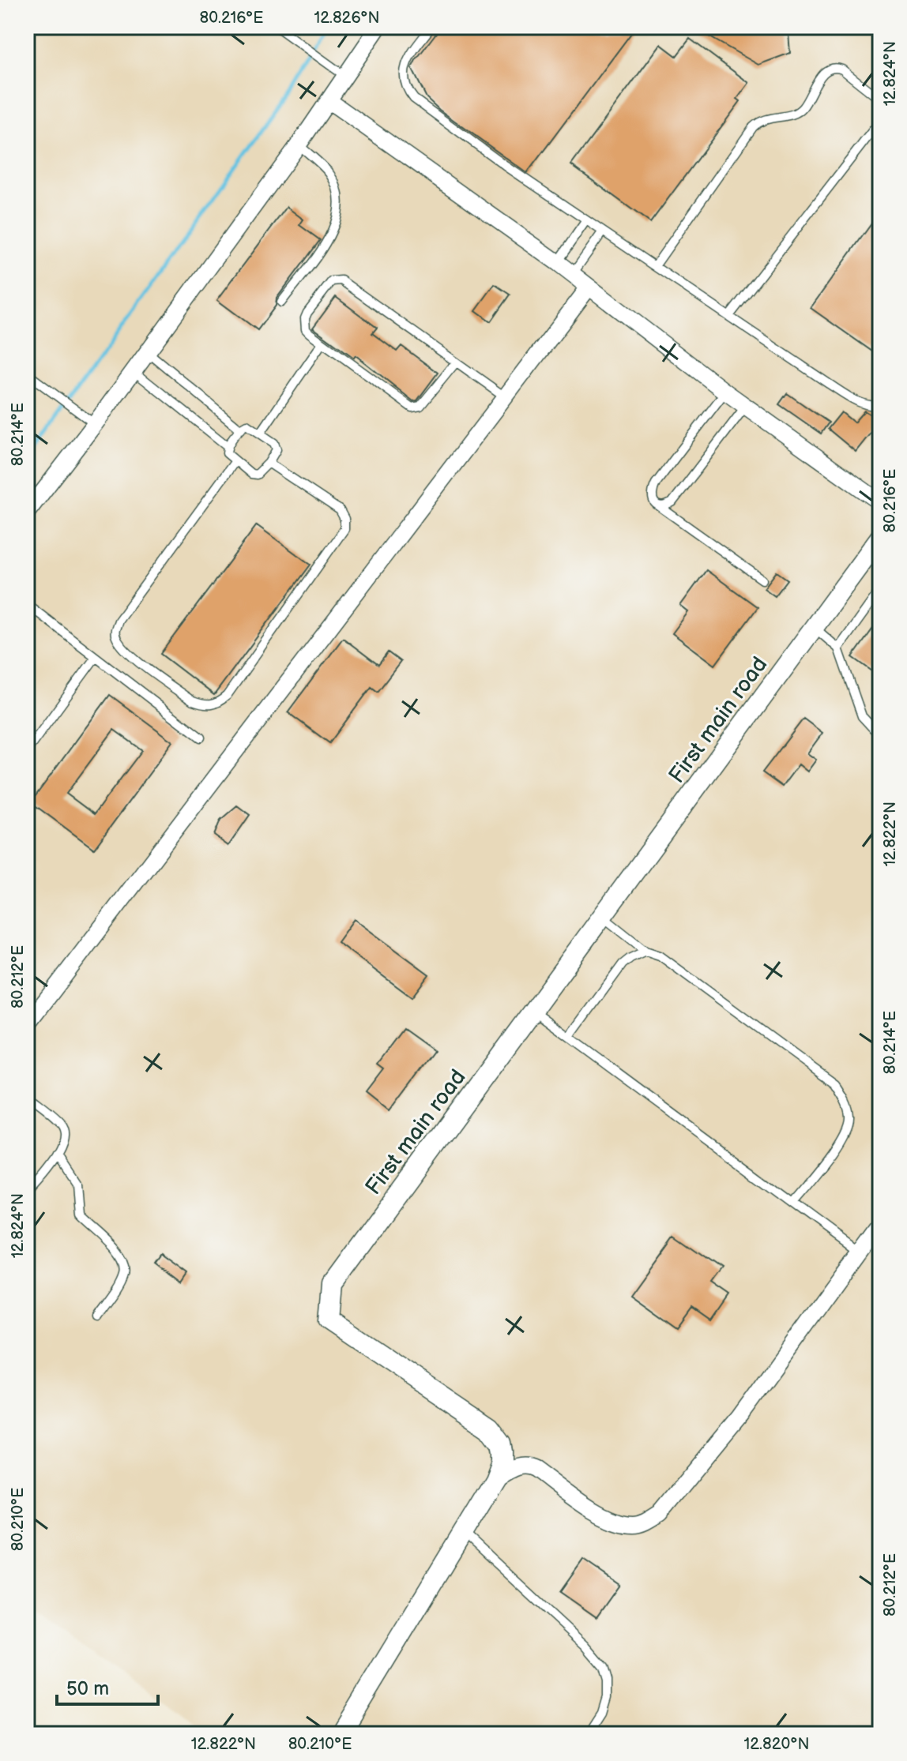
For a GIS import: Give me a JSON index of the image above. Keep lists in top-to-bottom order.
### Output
{
  "streets": {
    "street": ["First main road"]
  },
  "scale_bar": "50 m",
  "coordinates": [
    "80.216°E",
    "12.826°N",
    "12.824°N",
    "80.214°E",
    "12.822°N",
    "80.212°E",
    "80.210°E",
    "12.820°N"
  ]
}
